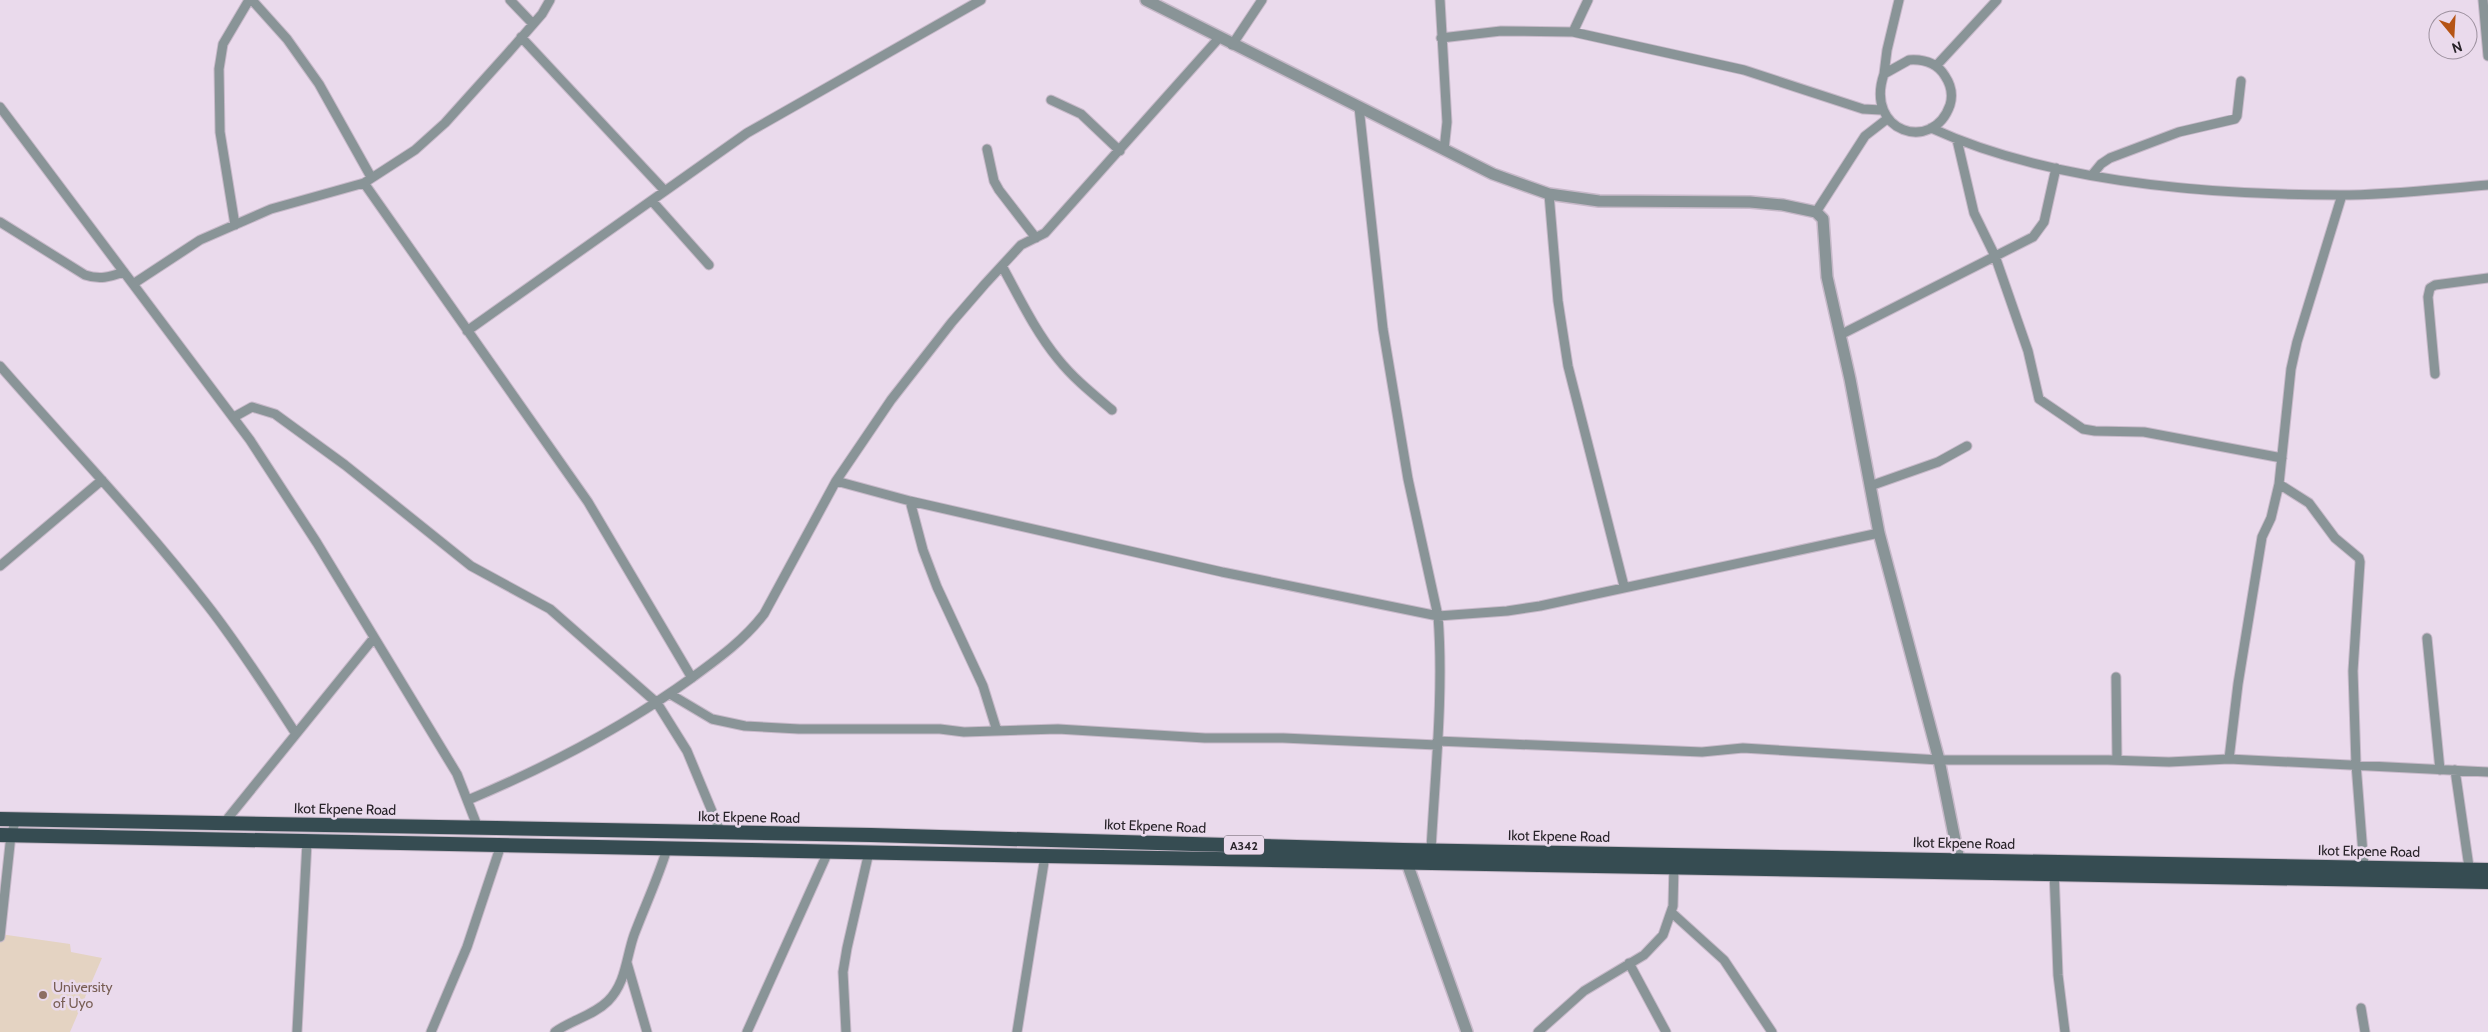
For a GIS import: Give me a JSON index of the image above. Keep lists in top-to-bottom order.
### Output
{
  "streets": {
    "highway": ["Ikot Ekpene Road", "A342"]
  },
  "places": ["University of Uyo"],
  "north": "bottom"
}
